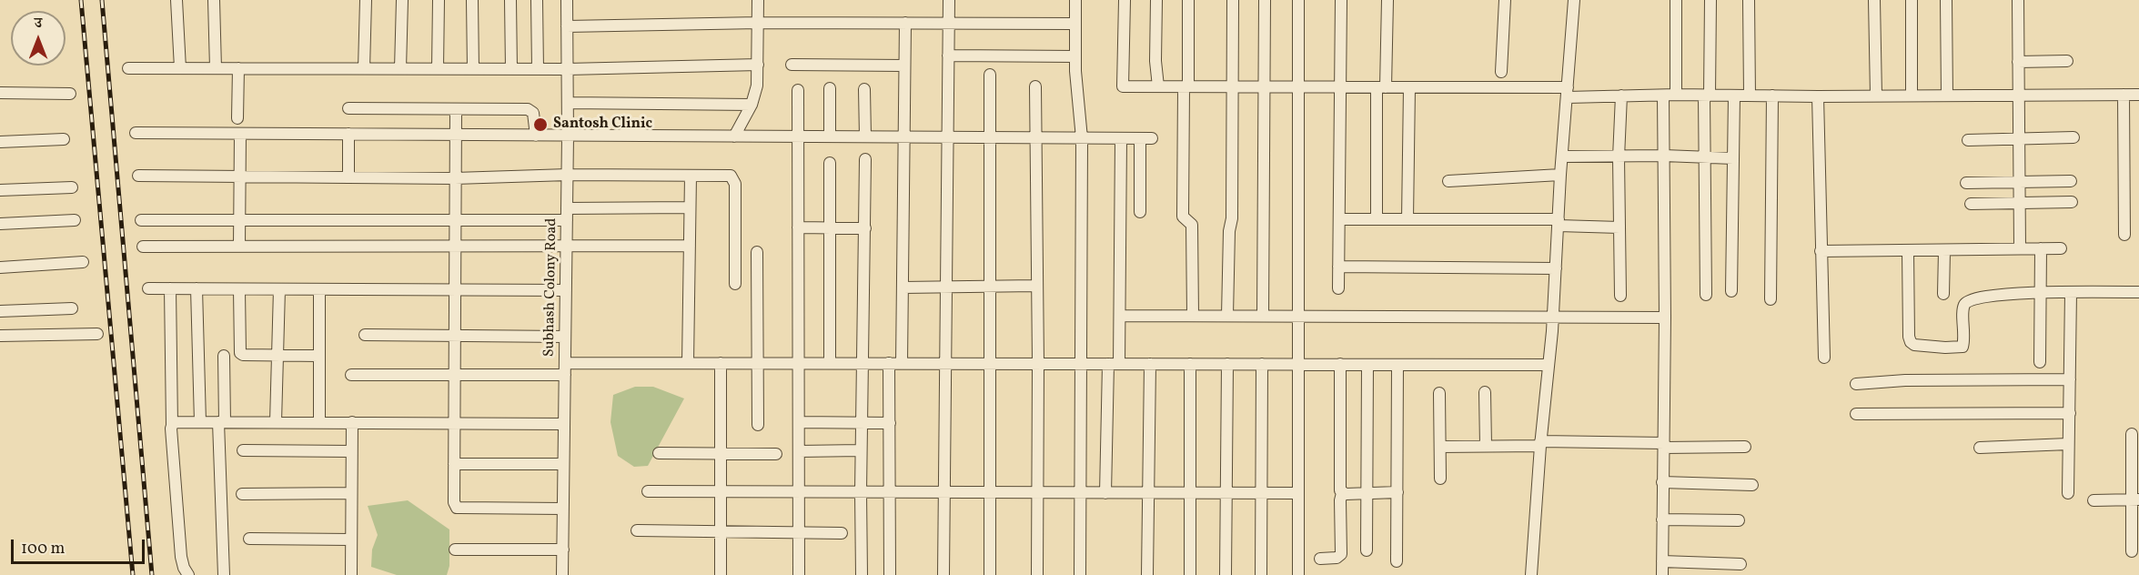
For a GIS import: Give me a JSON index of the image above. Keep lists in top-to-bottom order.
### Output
{
  "streets": {
    "street": ["Subhash Colony Road"]
  },
  "places": ["Santosh Clinic"],
  "scale_bar": "100 m",
  "north": "top"
}
